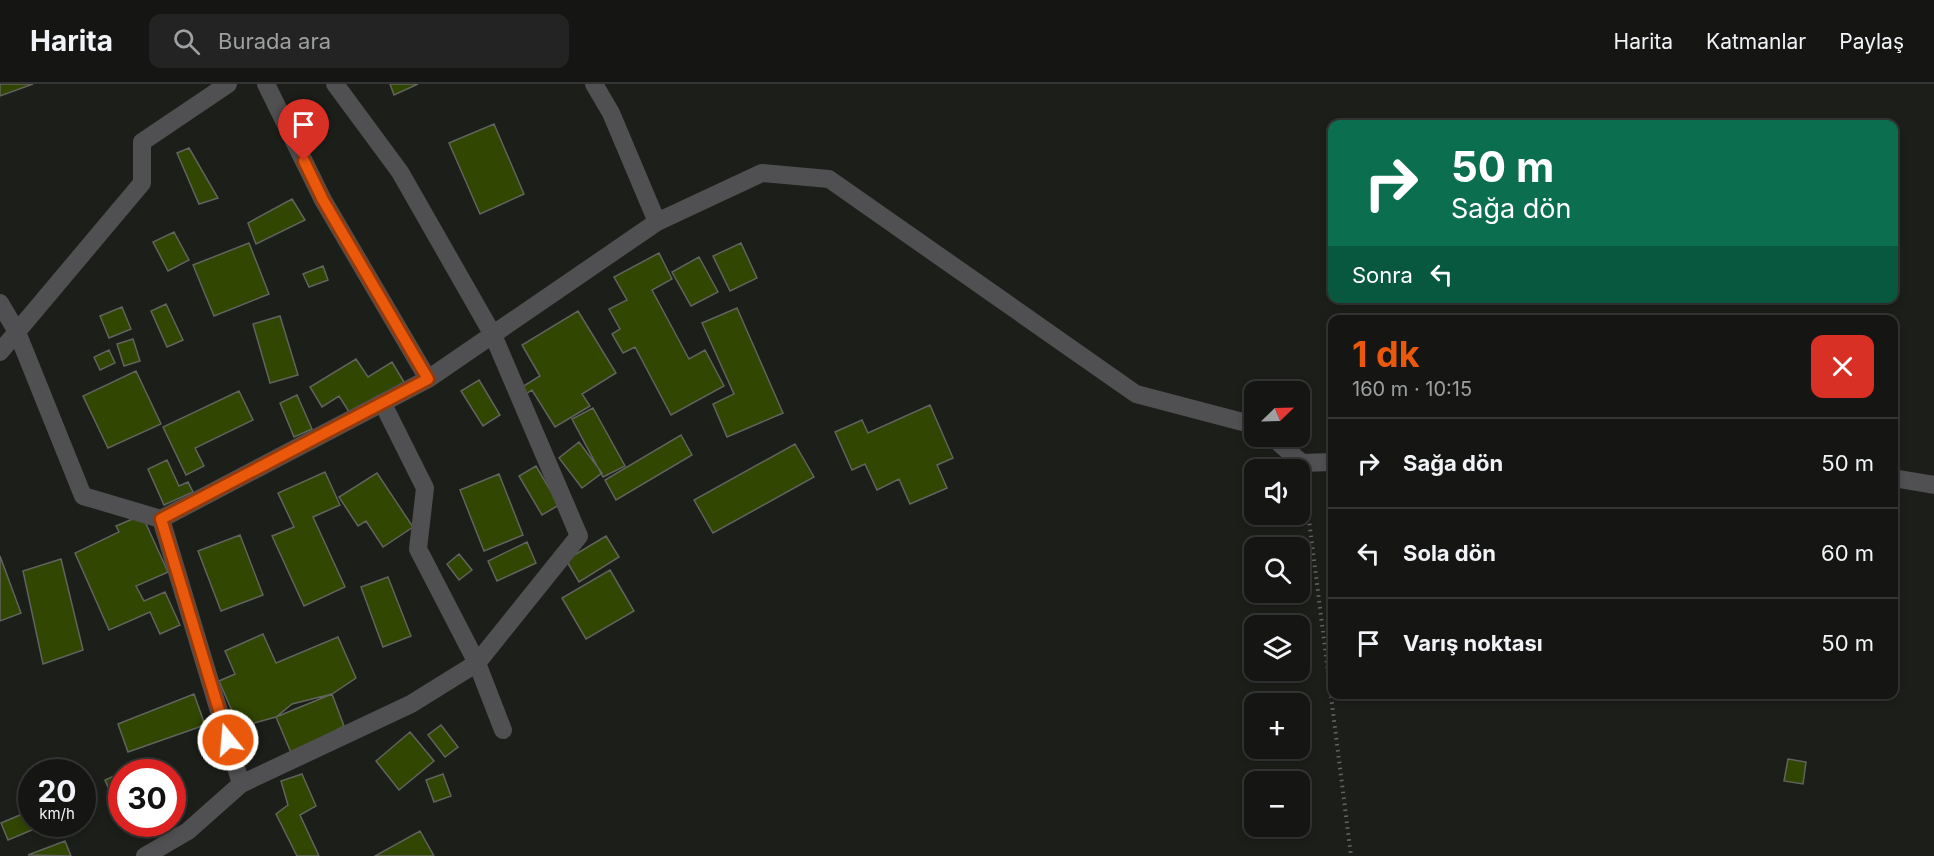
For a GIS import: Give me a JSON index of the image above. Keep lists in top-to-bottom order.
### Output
{
  "north": "top right",
  "page": {
    "header": "Harita",
    "search": "Burada ara",
    "nav": ["Harita", "Katmanlar", "Paylaş"],
    "turn": ["50 m", "Sağa dön"],
    "then": "Sonra",
    "heading": ["1 dk", "160 m · 10:15"],
    "map_buttons": ["+", "−"],
    "list": [
      {
        "name": "Sağa dön",
        "value": "50 m"
      },
      {
        "name": "Sola dön",
        "value": "60 m"
      },
      {
        "name": "Varış noktası",
        "value": "50 m"
      }
    ],
    "speed": "20 km/h",
    "limit": "30"
  }
}
